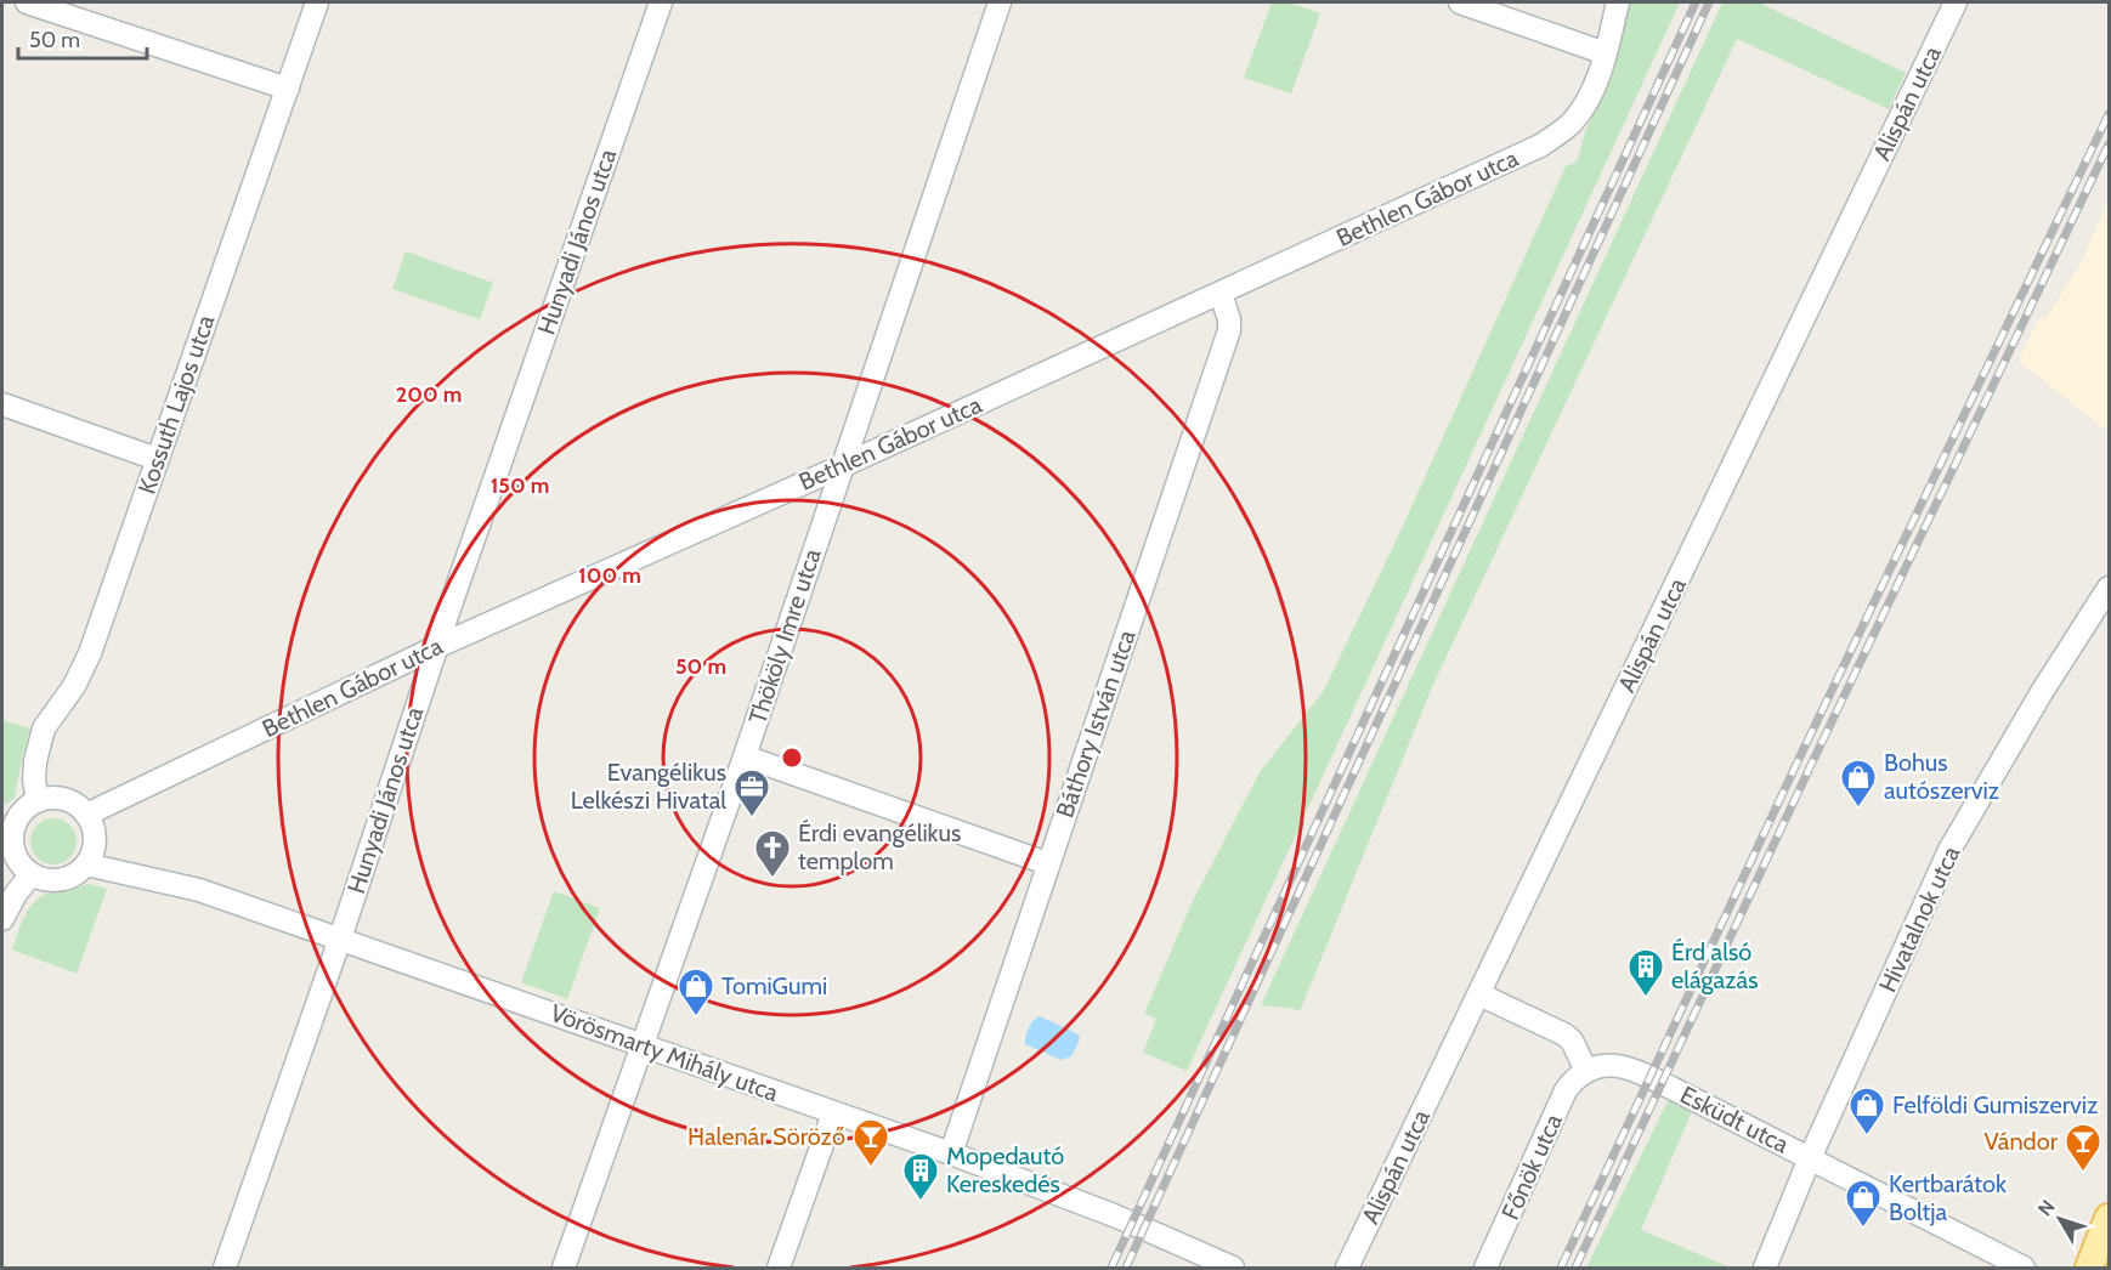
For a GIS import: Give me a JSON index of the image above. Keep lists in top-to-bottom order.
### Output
{
  "streets": {
    "street": [
      "Alispán utca",
      "Bethlen Gábor utca",
      "Hunyadi János utca",
      "Kossuth Lajos utca",
      "Thököly Imre utca",
      "Báthory István utca",
      "Hivatalnok utca",
      "Vörösmarty Mihály utca",
      "Esküdt utca",
      "Főnök utca"
    ]
  },
  "crossings": [
    ["Bethlen Gábor utca", "Hunyadi János utca"],
    ["Bethlen Gábor utca", "Kossuth Lajos utca"],
    ["Bethlen Gábor utca", "Thököly Imre utca"],
    ["Bethlen Gábor utca", "Báthory István utca"],
    ["Bethlen Gábor utca", "Vörösmarty Mihály utca"],
    ["Hunyadi János utca", "Vörösmarty Mihály utca"],
    ["Kossuth Lajos utca", "Vörösmarty Mihály utca"],
    ["Thököly Imre utca", "Vörösmarty Mihály utca"],
    ["Báthory István utca", "Vörösmarty Mihály utca"],
    ["Hivatalnok utca", "Esküdt utca"],
    ["Esküdt utca", "Főnök utca"]
  ],
  "places": {
    "shop": [
      "Bohus autószerviz",
      "TomiGumi",
      "Felföldi Gumiszerviz",
      "Kertbarátok Boltja"
    ],
    "office": ["Evangélikus Lelkészi Hivatal"],
    "church": ["Érdi evangélikus templom"],
    "building": ["Érd alsó elágazás", "Mopedautó Kereskedés"],
    "bar": ["Halenár Söröző", "Vándor"]
  },
  "scale_bar": "50 m",
  "north": "top left",
  "rings": [
    "200 m",
    "150 m",
    "100 m",
    "50 m"
  ]
}
